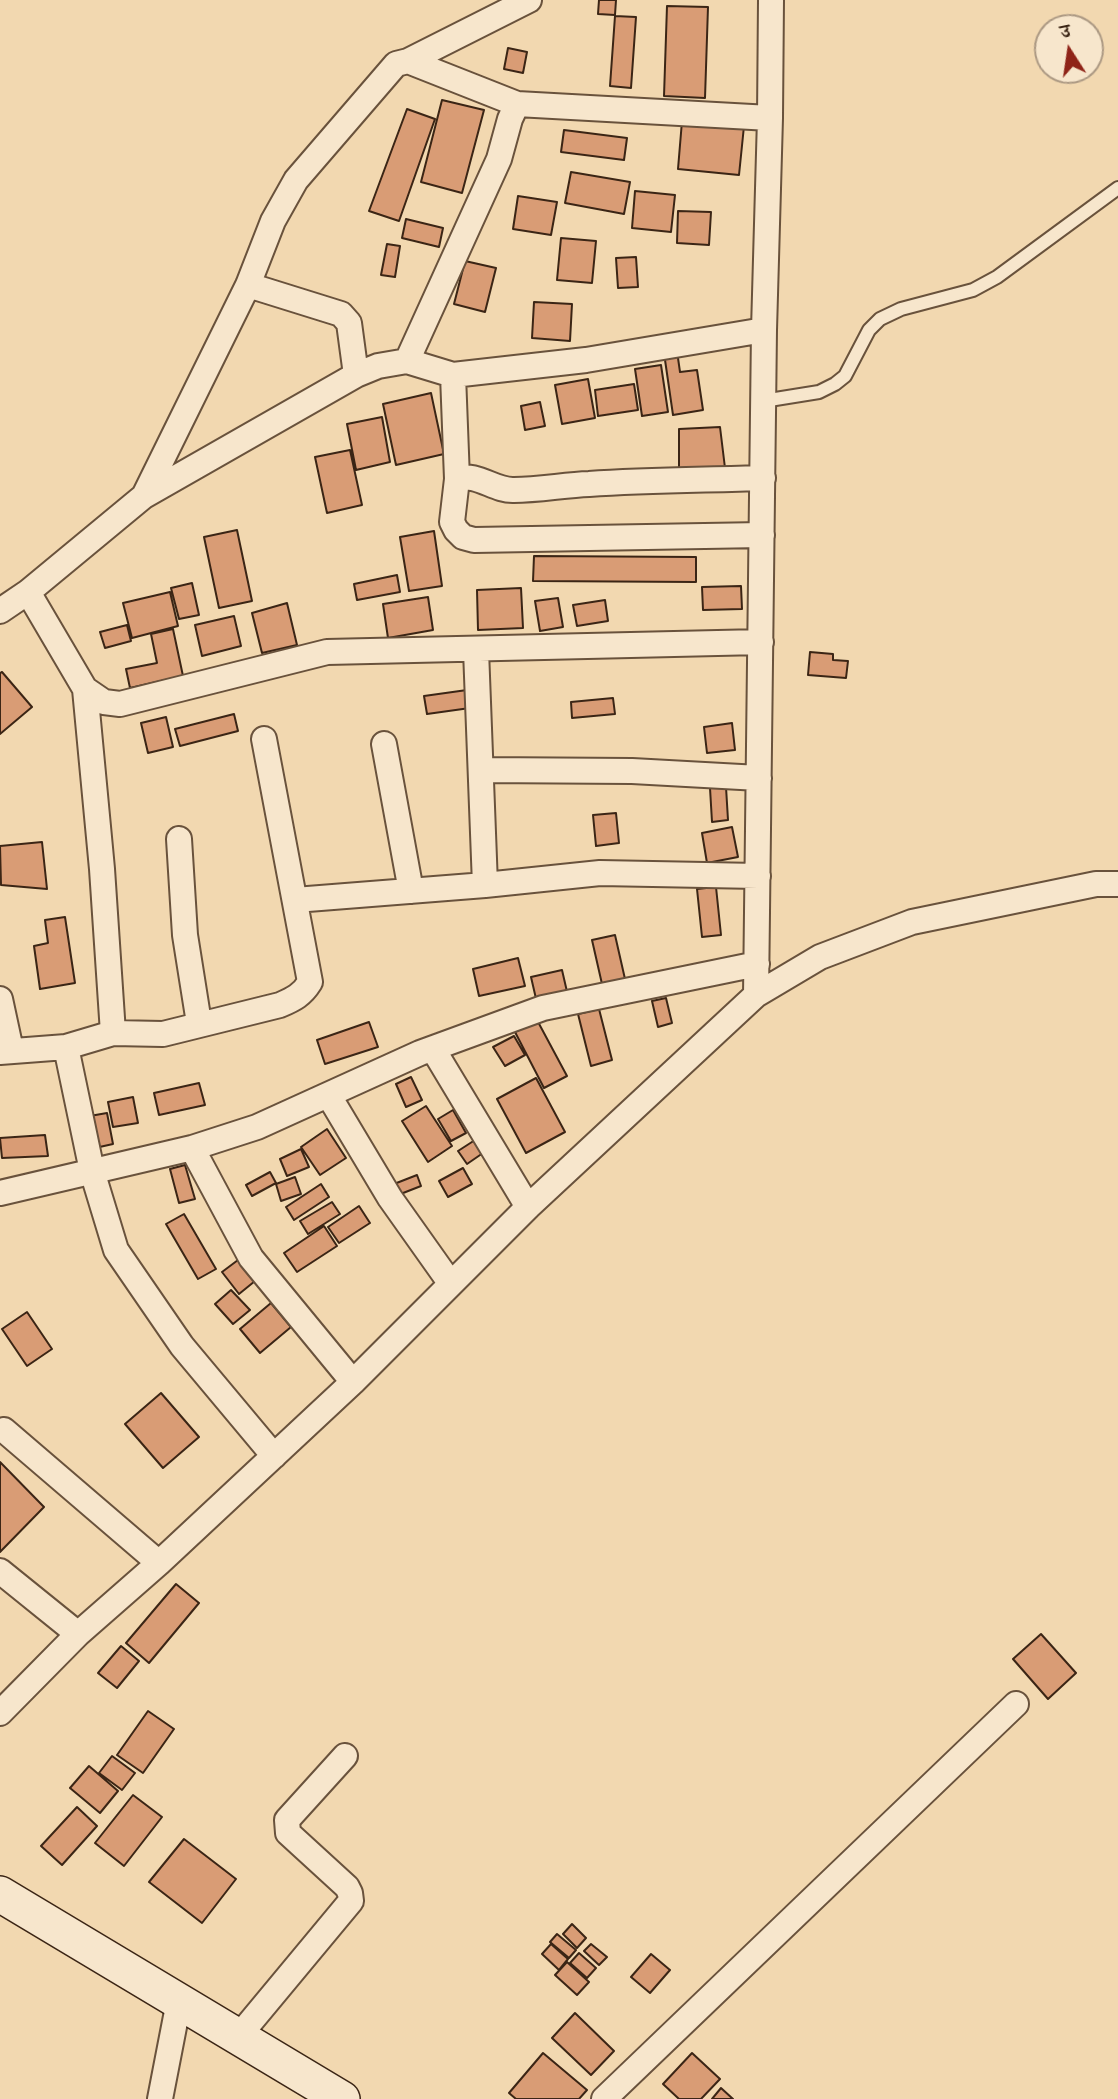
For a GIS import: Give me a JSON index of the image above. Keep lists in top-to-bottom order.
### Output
{
  "north": "top"
}
